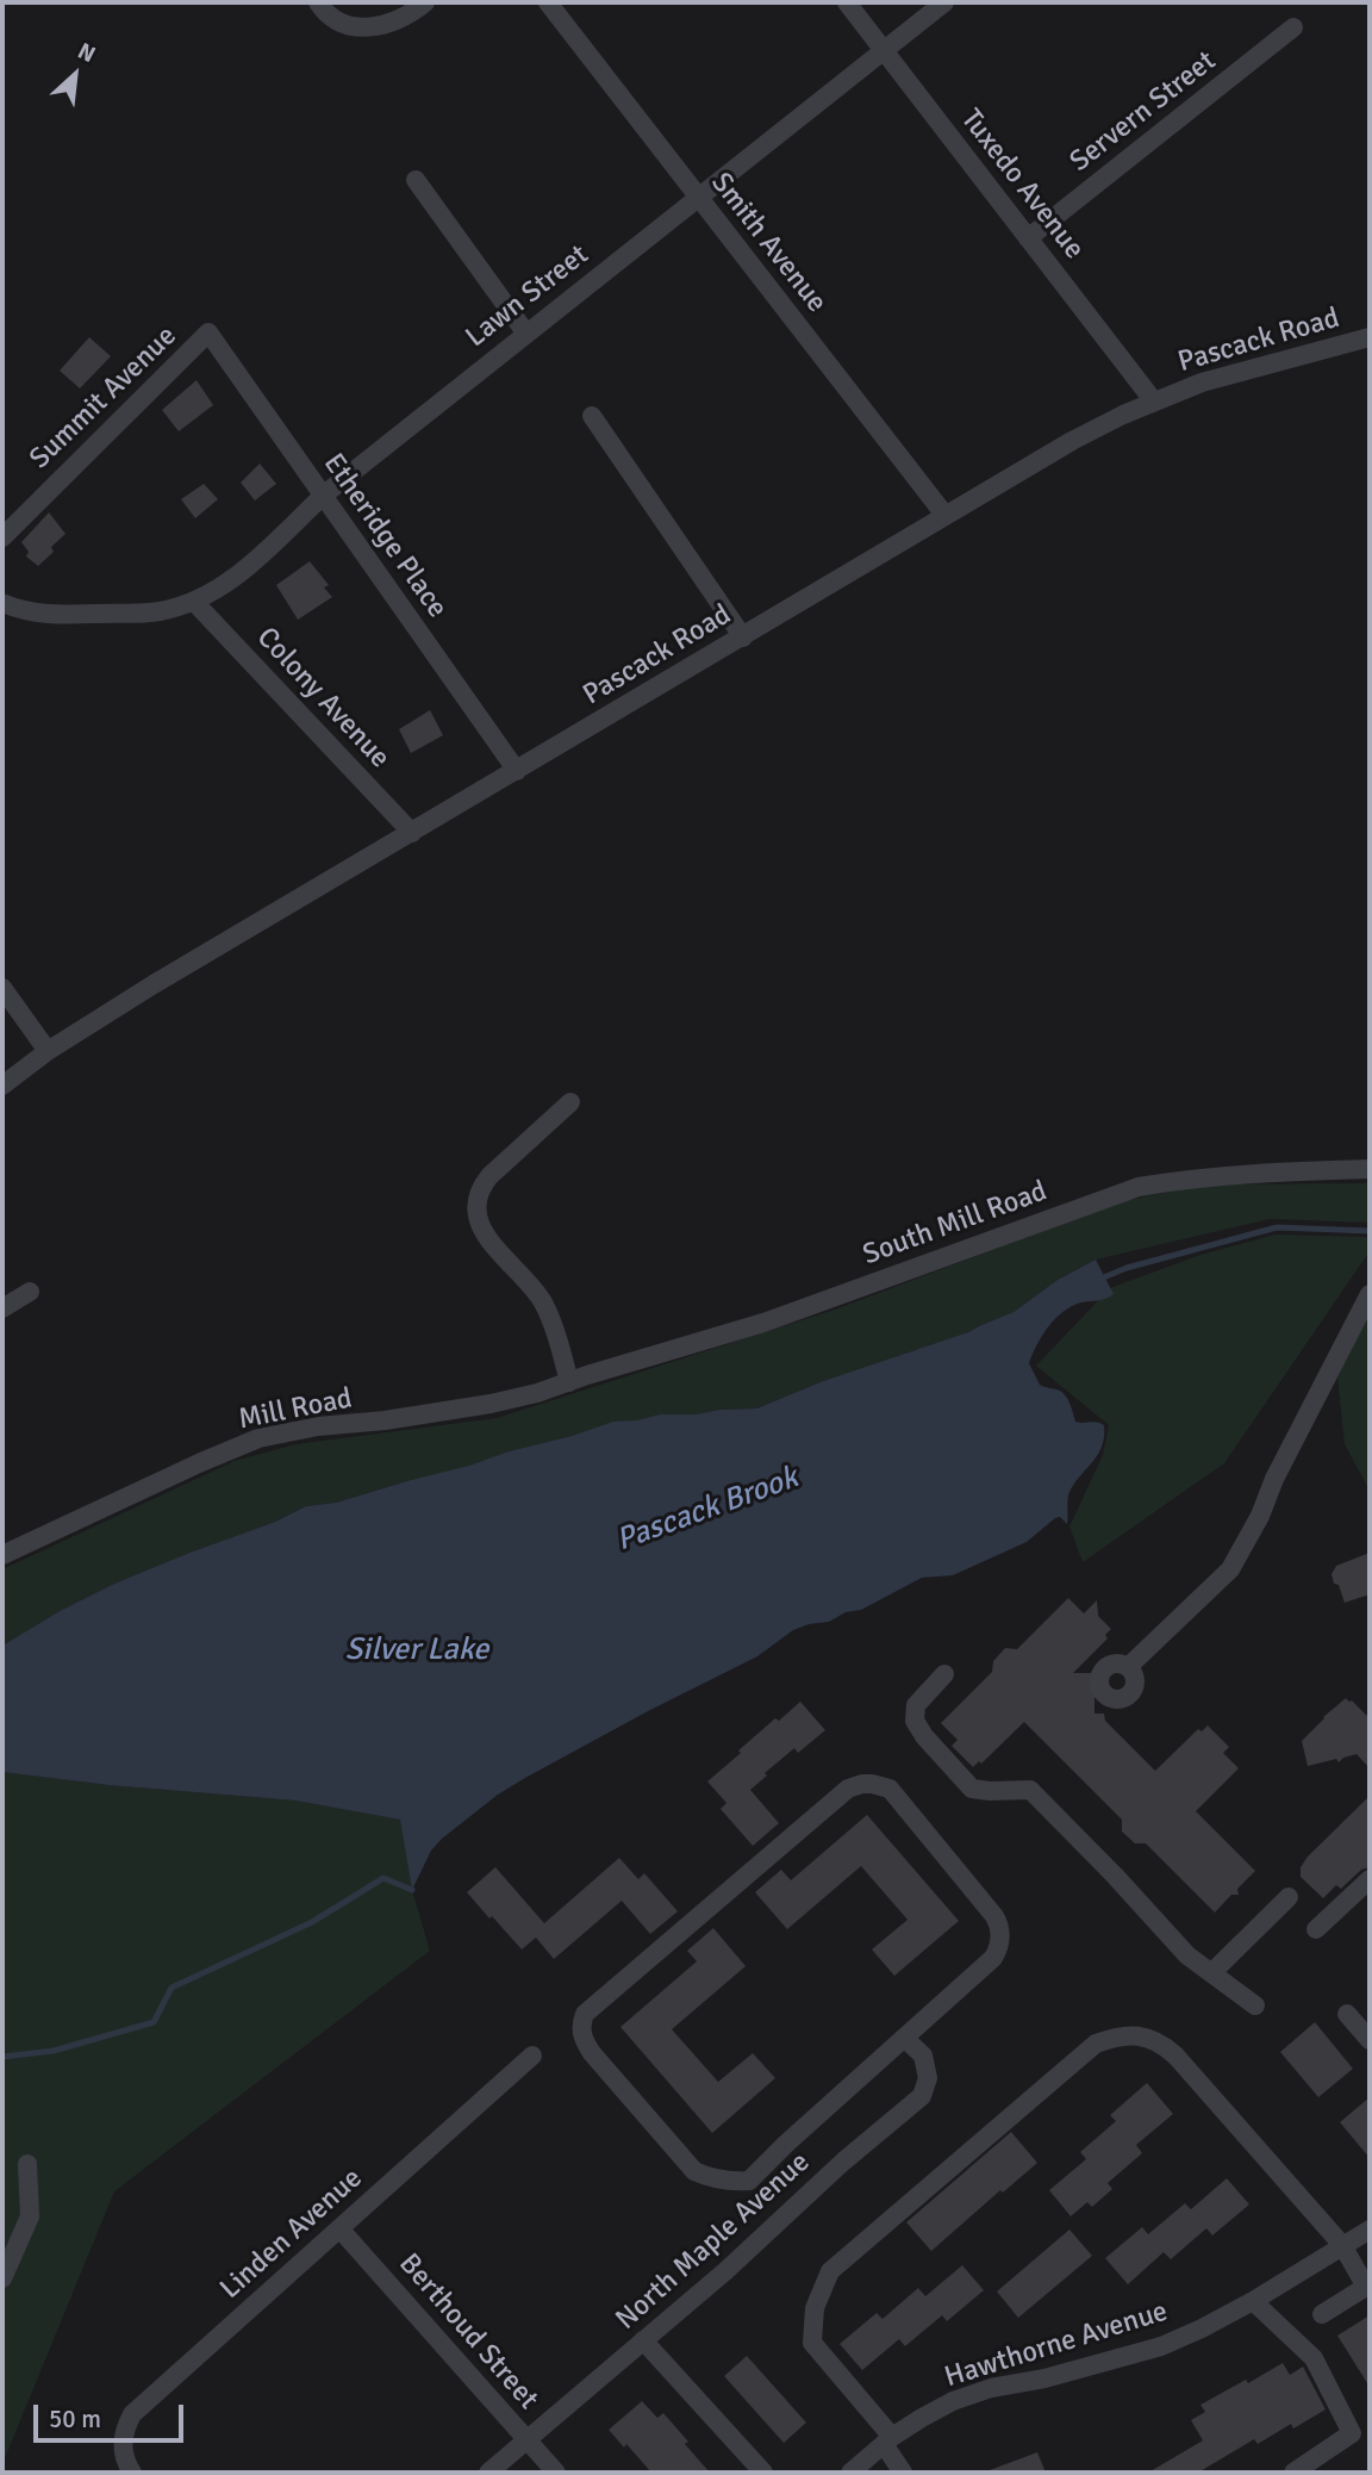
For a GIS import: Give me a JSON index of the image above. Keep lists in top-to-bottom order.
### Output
{
  "streets": {
    "street": [
      "Servern Street",
      "Tuxedo Avenue",
      "Smith Avenue",
      "Lawn Street",
      "Pascack Road",
      "Summit Avenue",
      "Etheridge Place",
      "Colony Avenue",
      "South Mill Road",
      "Mill Road",
      "Linden Avenue",
      "North Maple Avenue",
      "Berthoud Street",
      "Hawthorne Avenue"
    ]
  },
  "crossings": [
    ["Servern Street", "Tuxedo Avenue"],
    ["Tuxedo Avenue", "Lawn Street"],
    ["Tuxedo Avenue", "Pascack Road"],
    ["Smith Avenue", "Lawn Street"],
    ["Smith Avenue", "Pascack Road"],
    ["Lawn Street", "Etheridge Place"],
    ["Lawn Street", "Colony Avenue"],
    ["Pascack Road", "Etheridge Place"],
    ["Pascack Road", "Colony Avenue"],
    ["Summit Avenue", "Etheridge Place"],
    ["South Mill Road", "Mill Road"],
    ["Linden Avenue", "Berthoud Street"],
    ["North Maple Avenue", "Berthoud Street"]
  ],
  "water": ["Pascack Brook", "Silver Lake"],
  "scale_bar": "50 m",
  "north": "top right"
}
